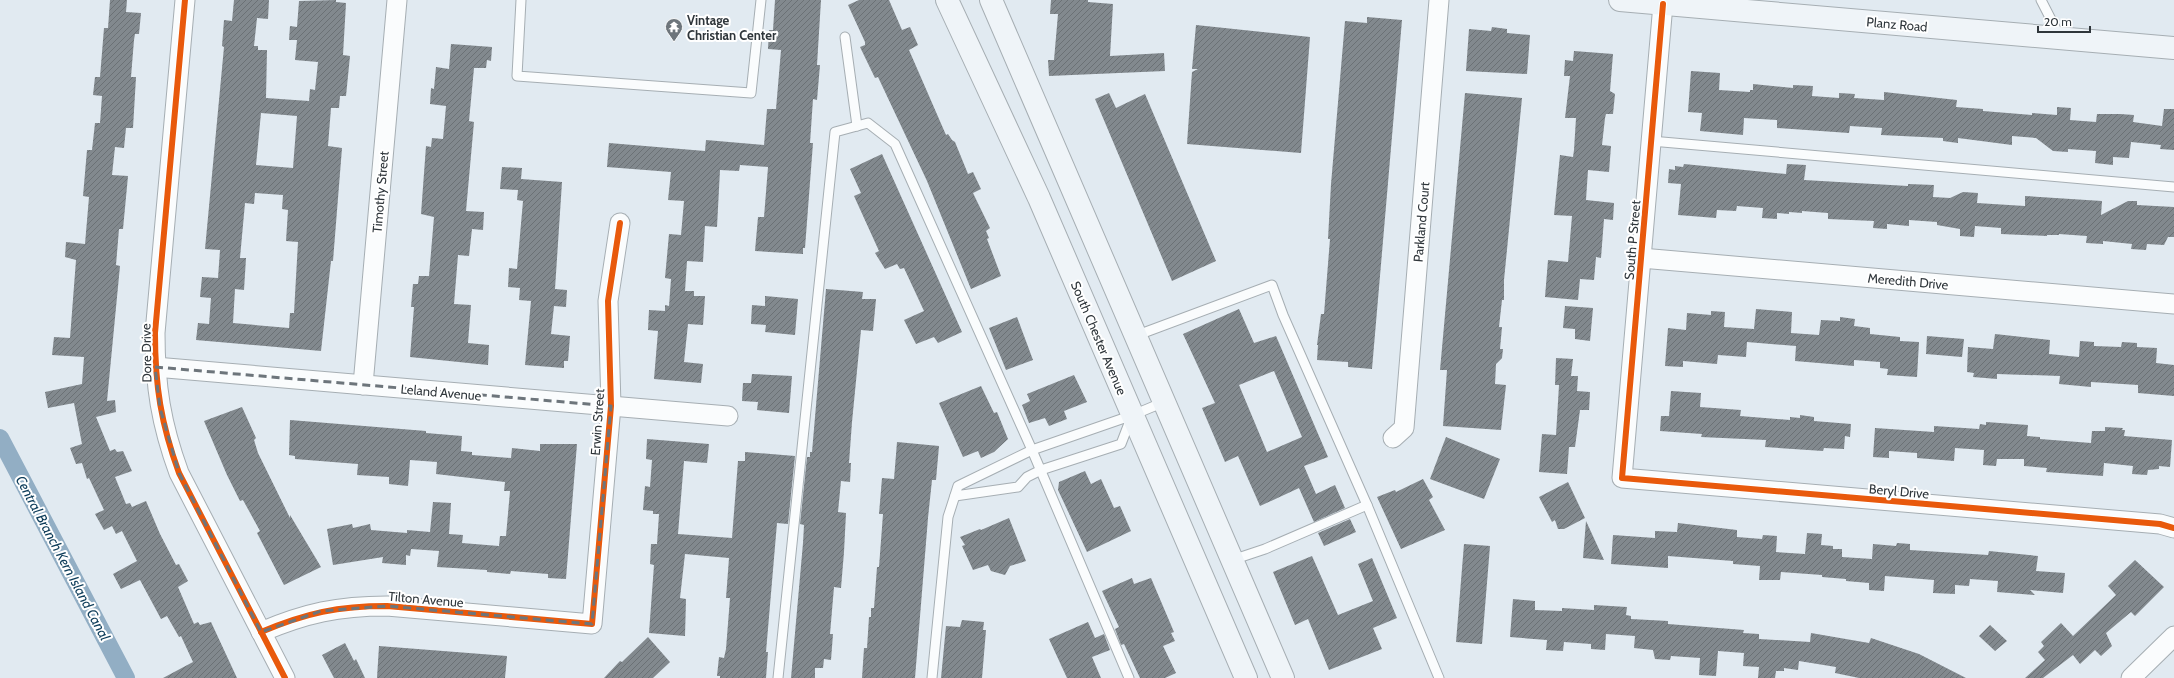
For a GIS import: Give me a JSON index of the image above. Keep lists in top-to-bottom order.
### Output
{
  "streets": {
    "main road": ["Planz Road", "South Chester Avenue"],
    "street": [
      "Timothy Street",
      "Parkland Court",
      "South P Street",
      "Meredith Drive",
      "Dore Drive",
      "Leland Avenue",
      "Erwin Street",
      "Beryl Drive",
      "Tilton Avenue"
    ]
  },
  "crossings": [
    ["Planz Road", "South P Street"],
    ["Timothy Street", "Leland Avenue"],
    ["South P Street", "Meredith Drive"],
    ["South P Street", "Beryl Drive"],
    ["Dore Drive", "Leland Avenue"],
    ["Dore Drive", "Tilton Avenue"],
    ["Leland Avenue", "Erwin Street"],
    ["Erwin Street", "Tilton Avenue"]
  ],
  "water": ["Central Branch Kern Island Canal"],
  "places": {
    "temple": ["Vintage Christian Center"]
  },
  "scale_bar": "20 m"
}
